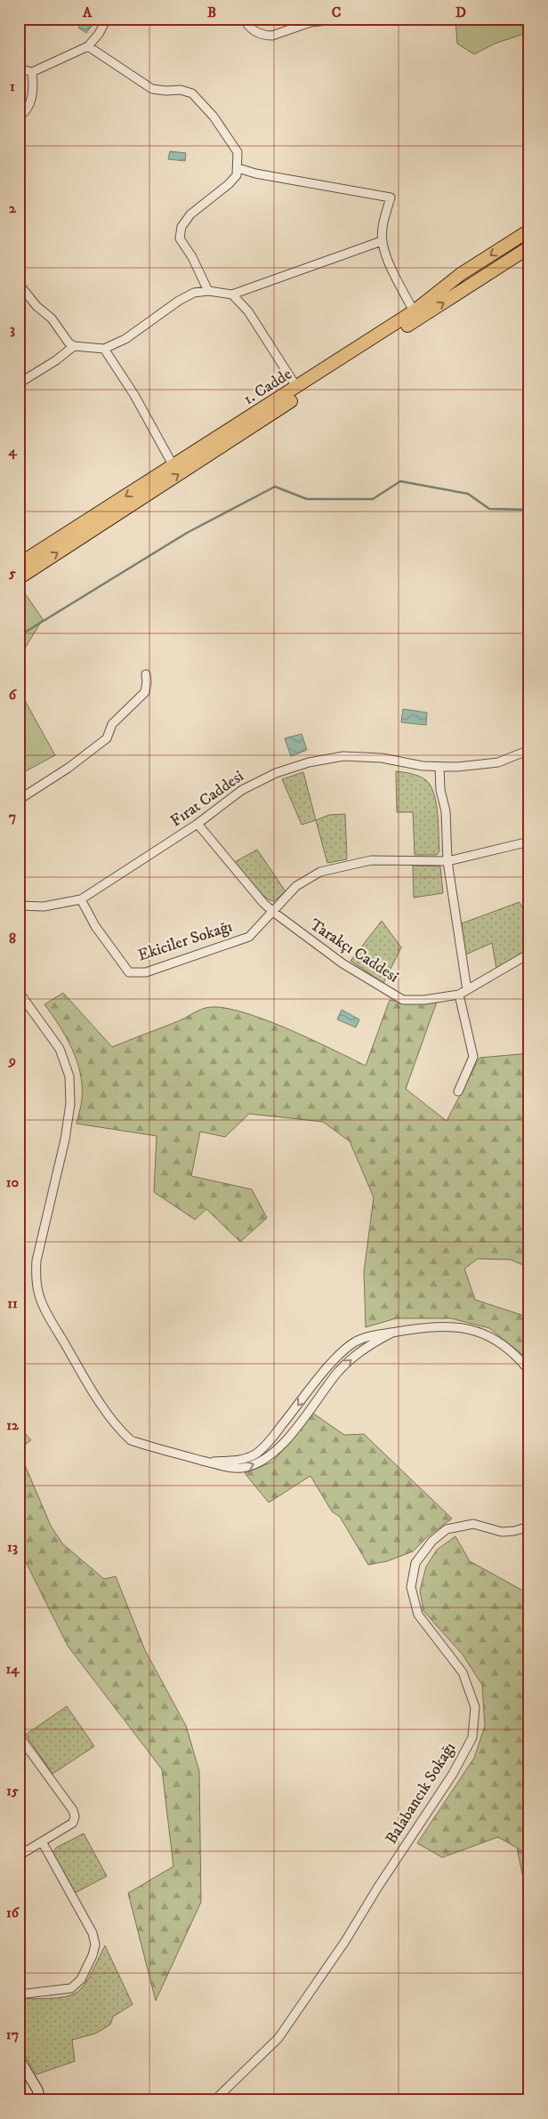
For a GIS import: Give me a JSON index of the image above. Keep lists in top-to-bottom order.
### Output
{
  "streets": {
    "main road": ["1. Cadde"],
    "street": [
      "Fırat Caddesi",
      "Ekiciler Sokağı",
      "Tarakçı Caddesi",
      "Balabancık Sokağı"
    ]
  },
  "crossings": [
    ["Fırat Caddesi", "Ekiciler Sokağı"],
    ["Fırat Caddesi", "Tarakçı Caddesi"],
    ["Ekiciler Sokağı", "Tarakçı Caddesi"]
  ],
  "grid": {
    "columns": [
      "A",
      "B",
      "C",
      "D"
    ],
    "rows": [
      "1",
      "2",
      "3",
      "4",
      "5",
      "6",
      "7",
      "8",
      "9",
      "10",
      "11",
      "12",
      "13",
      "14",
      "15",
      "16",
      "17"
    ]
  }
}
